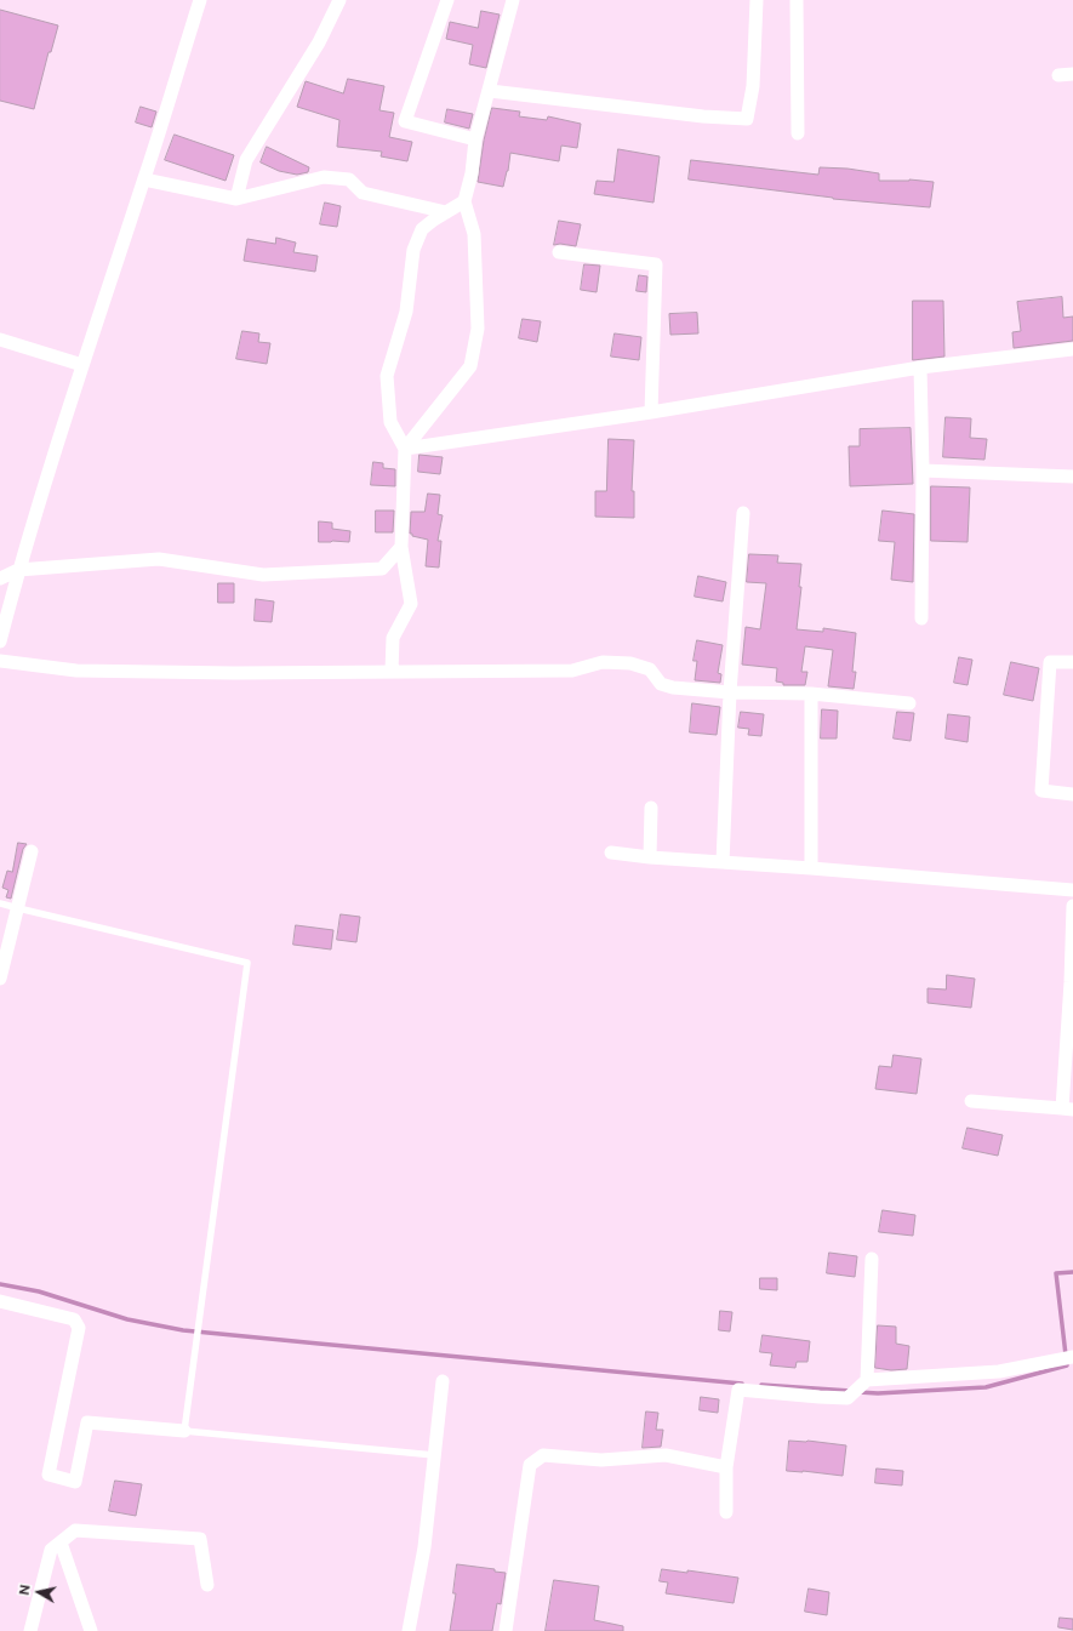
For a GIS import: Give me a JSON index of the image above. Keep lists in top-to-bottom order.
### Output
{
  "north": "left"
}
